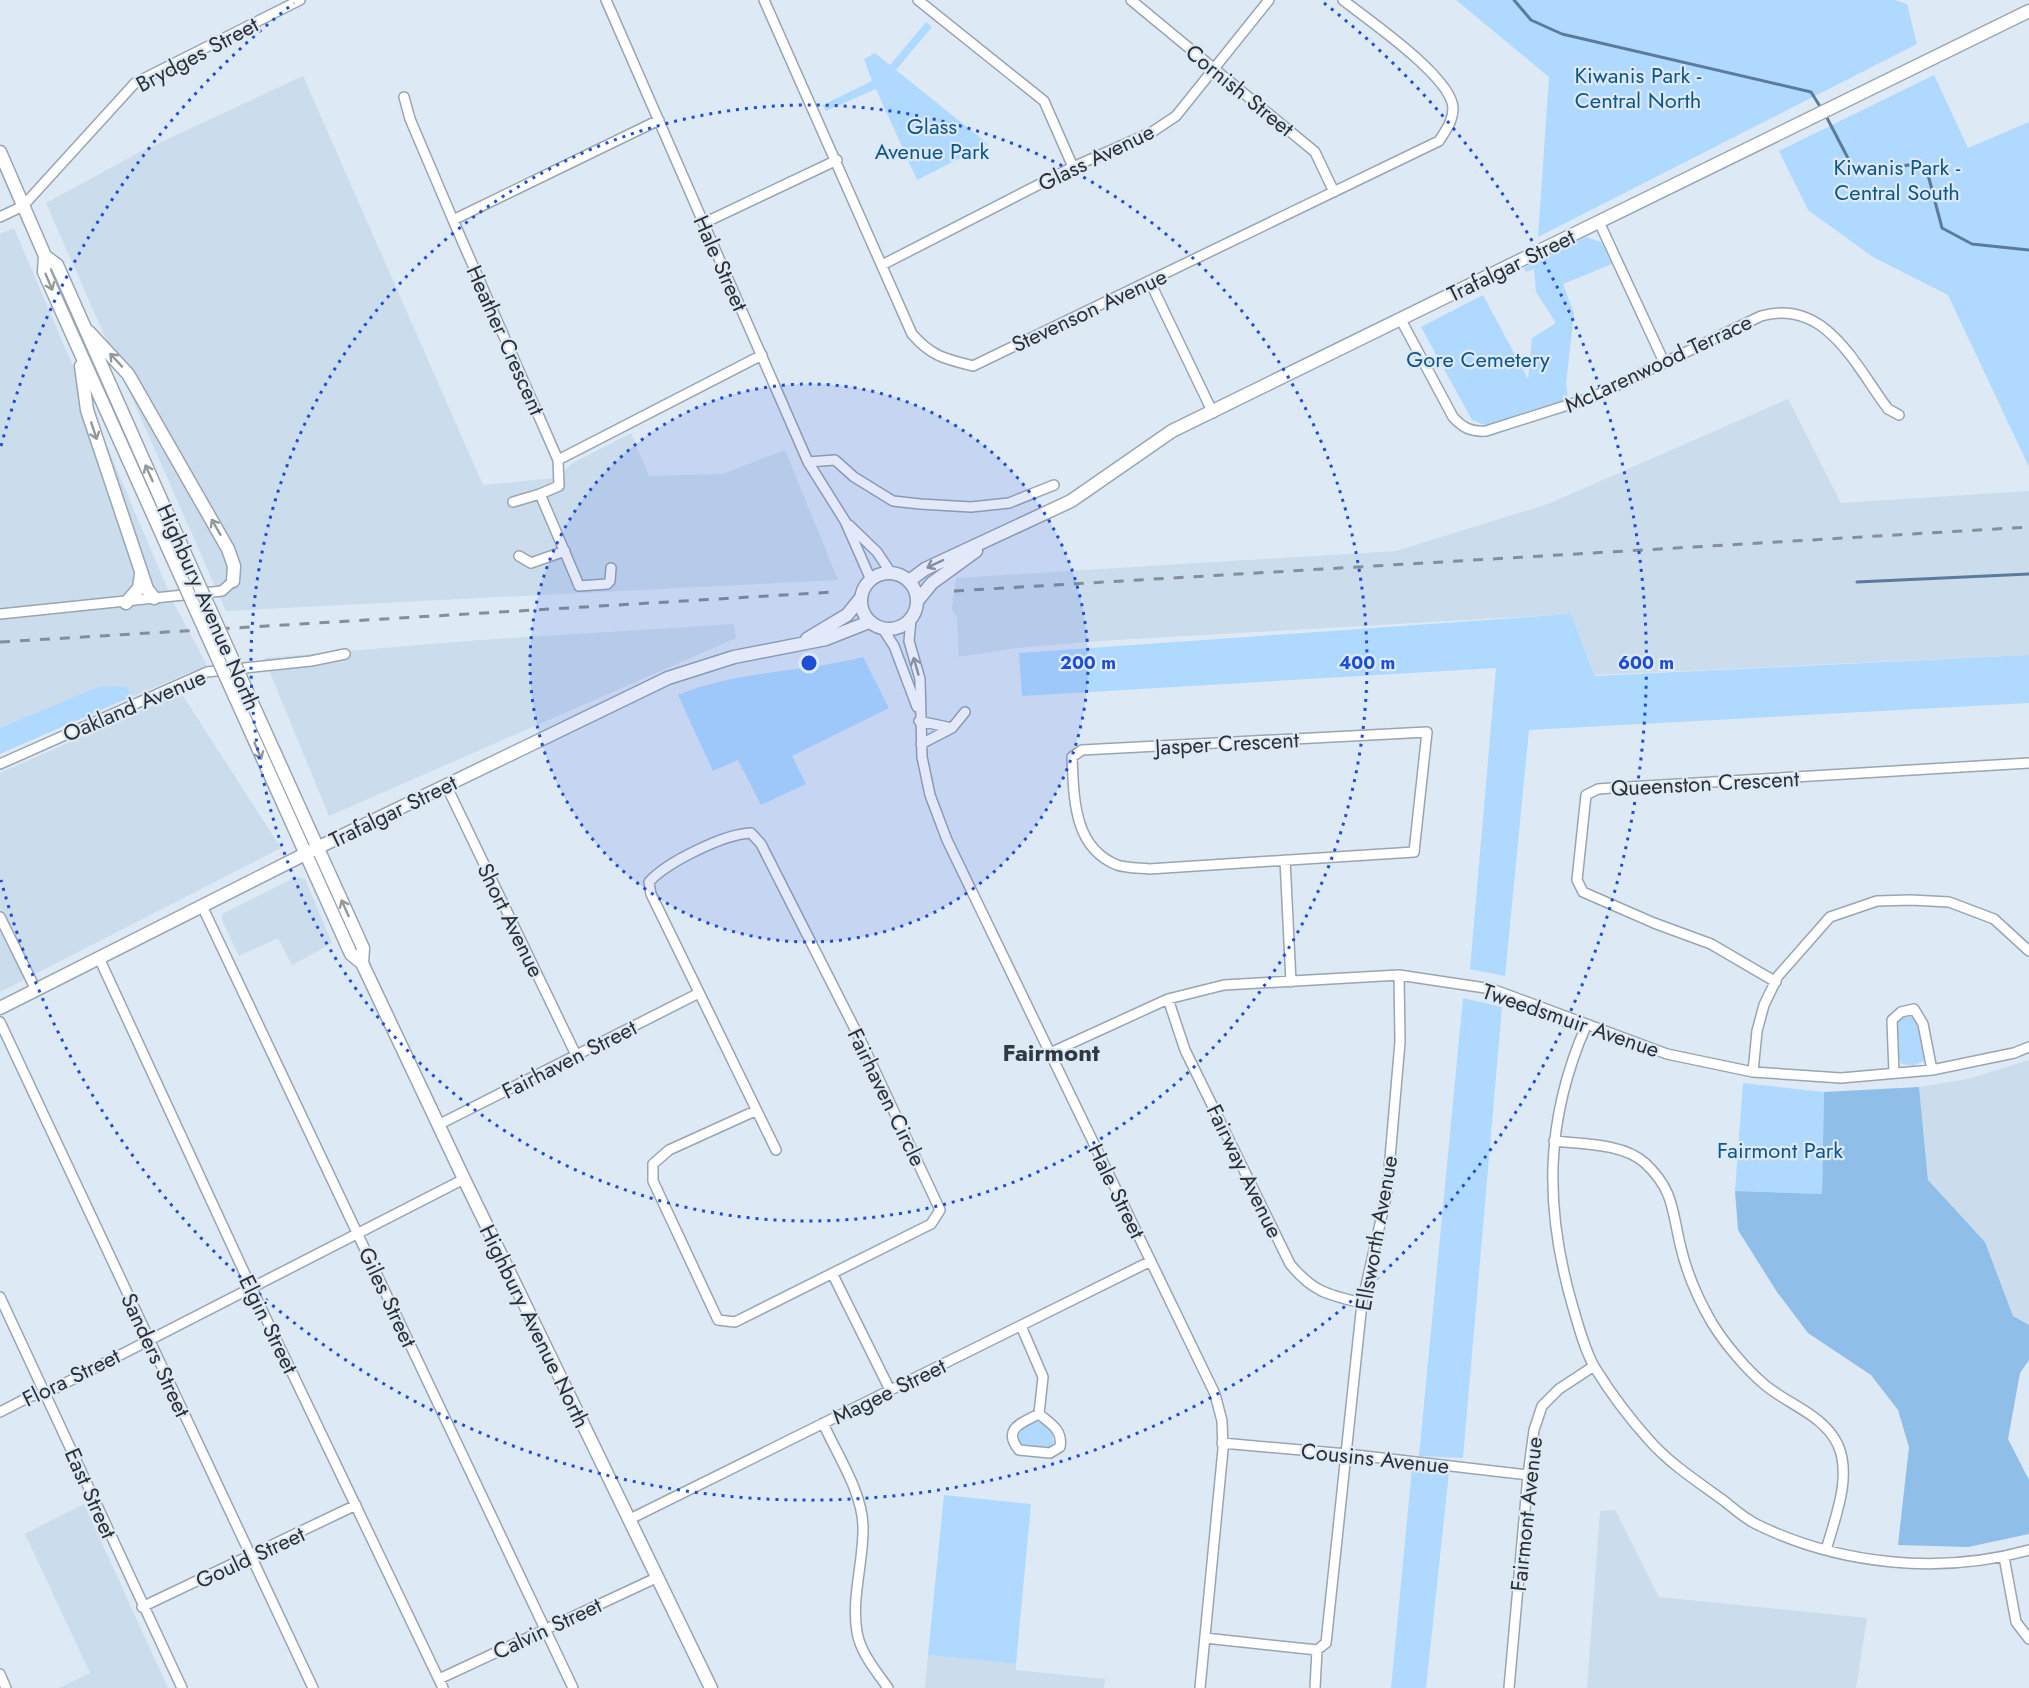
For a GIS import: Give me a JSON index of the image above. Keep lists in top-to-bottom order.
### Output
{
  "streets": {
    "main road": ["Trafalgar Street", "Highbury Avenue North"],
    "street": [
      "Brydges Street",
      "Cornish Street",
      "Glass Avenue",
      "Hale Street",
      "Stevenson Avenue",
      "Heather Crescent",
      "McLarenwood Terrace",
      "Oakland Avenue",
      "Jasper Crescent",
      "Queenston Crescent",
      "Short Avenue",
      "Tweedsmuir Avenue",
      "Fairhaven Street",
      "Fairhaven Circle",
      "Fairway Avenue",
      "Ellsworth Avenue",
      "Giles Street",
      "Elgin Street",
      "Sanders Street",
      "Flora Street",
      "Magee Street",
      "Cousins Avenue",
      "East Street",
      "Fairmont Avenue",
      "Gould Street",
      "Calvin Street"
    ]
  },
  "crossings": [
    ["Brydges Street", "Highbury Avenue North"],
    ["Cornish Street", "Glass Avenue"],
    ["Cornish Street", "Stevenson Avenue"],
    ["Glass Avenue", "Stevenson Avenue"],
    ["Hale Street", "Trafalgar Street"],
    ["Hale Street", "Tweedsmuir Avenue"],
    ["Hale Street", "Magee Street"],
    ["Hale Street", "Cousins Avenue"],
    ["Trafalgar Street", "Stevenson Avenue"],
    ["Trafalgar Street", "McLarenwood Terrace"],
    ["Trafalgar Street", "Highbury Avenue North"],
    ["Trafalgar Street", "Short Avenue"],
    ["Trafalgar Street", "Giles Street"],
    ["Trafalgar Street", "Elgin Street"],
    ["Highbury Avenue North", "Fairhaven Street"],
    ["Highbury Avenue North", "Flora Street"],
    ["Highbury Avenue North", "Magee Street"],
    ["Highbury Avenue North", "Calvin Street"],
    ["Short Avenue", "Fairhaven Street"],
    ["Tweedsmuir Avenue", "Fairway Avenue"],
    ["Tweedsmuir Avenue", "Ellsworth Avenue"],
    ["Fairhaven Street", "Fairhaven Circle"],
    ["Fairway Avenue", "Ellsworth Avenue"],
    ["Ellsworth Avenue", "Cousins Avenue"],
    ["Giles Street", "Flora Street"],
    ["Giles Street", "Calvin Street"],
    ["Elgin Street", "Flora Street"],
    ["Elgin Street", "Gould Street"],
    ["Elgin Street", "Calvin Street"],
    ["Sanders Street", "Flora Street"],
    ["Sanders Street", "Gould Street"],
    ["Flora Street", "East Street"],
    ["Cousins Avenue", "Fairmont Avenue"],
    ["East Street", "Gould Street"]
  ],
  "districts": ["Fairmont"],
  "parks": [
    "Kiwanis Park - Central North",
    "Glass Avenue Park",
    "Kiwanis Park - Central South",
    "Gore Cemetery",
    "Fairmont Park"
  ],
  "rings": ["200 m", "400 m", "600 m"]
}
